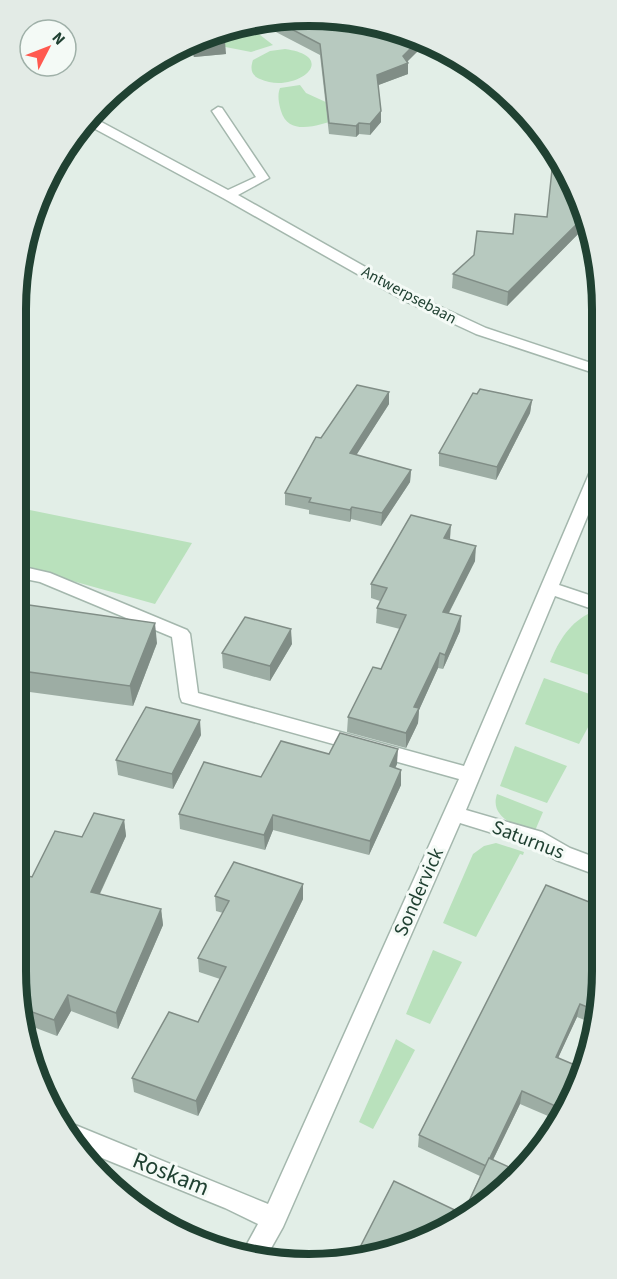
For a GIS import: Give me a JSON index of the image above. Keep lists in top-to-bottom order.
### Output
{
  "streets": {
    "street": [
      "Antwerpsebaan",
      "Saturnus",
      "Sondervick",
      "Roskam"
    ]
  },
  "crossings": [
    ["Saturnus", "Sondervick"],
    ["Sondervick", "Roskam"]
  ],
  "north": "top right"
}
